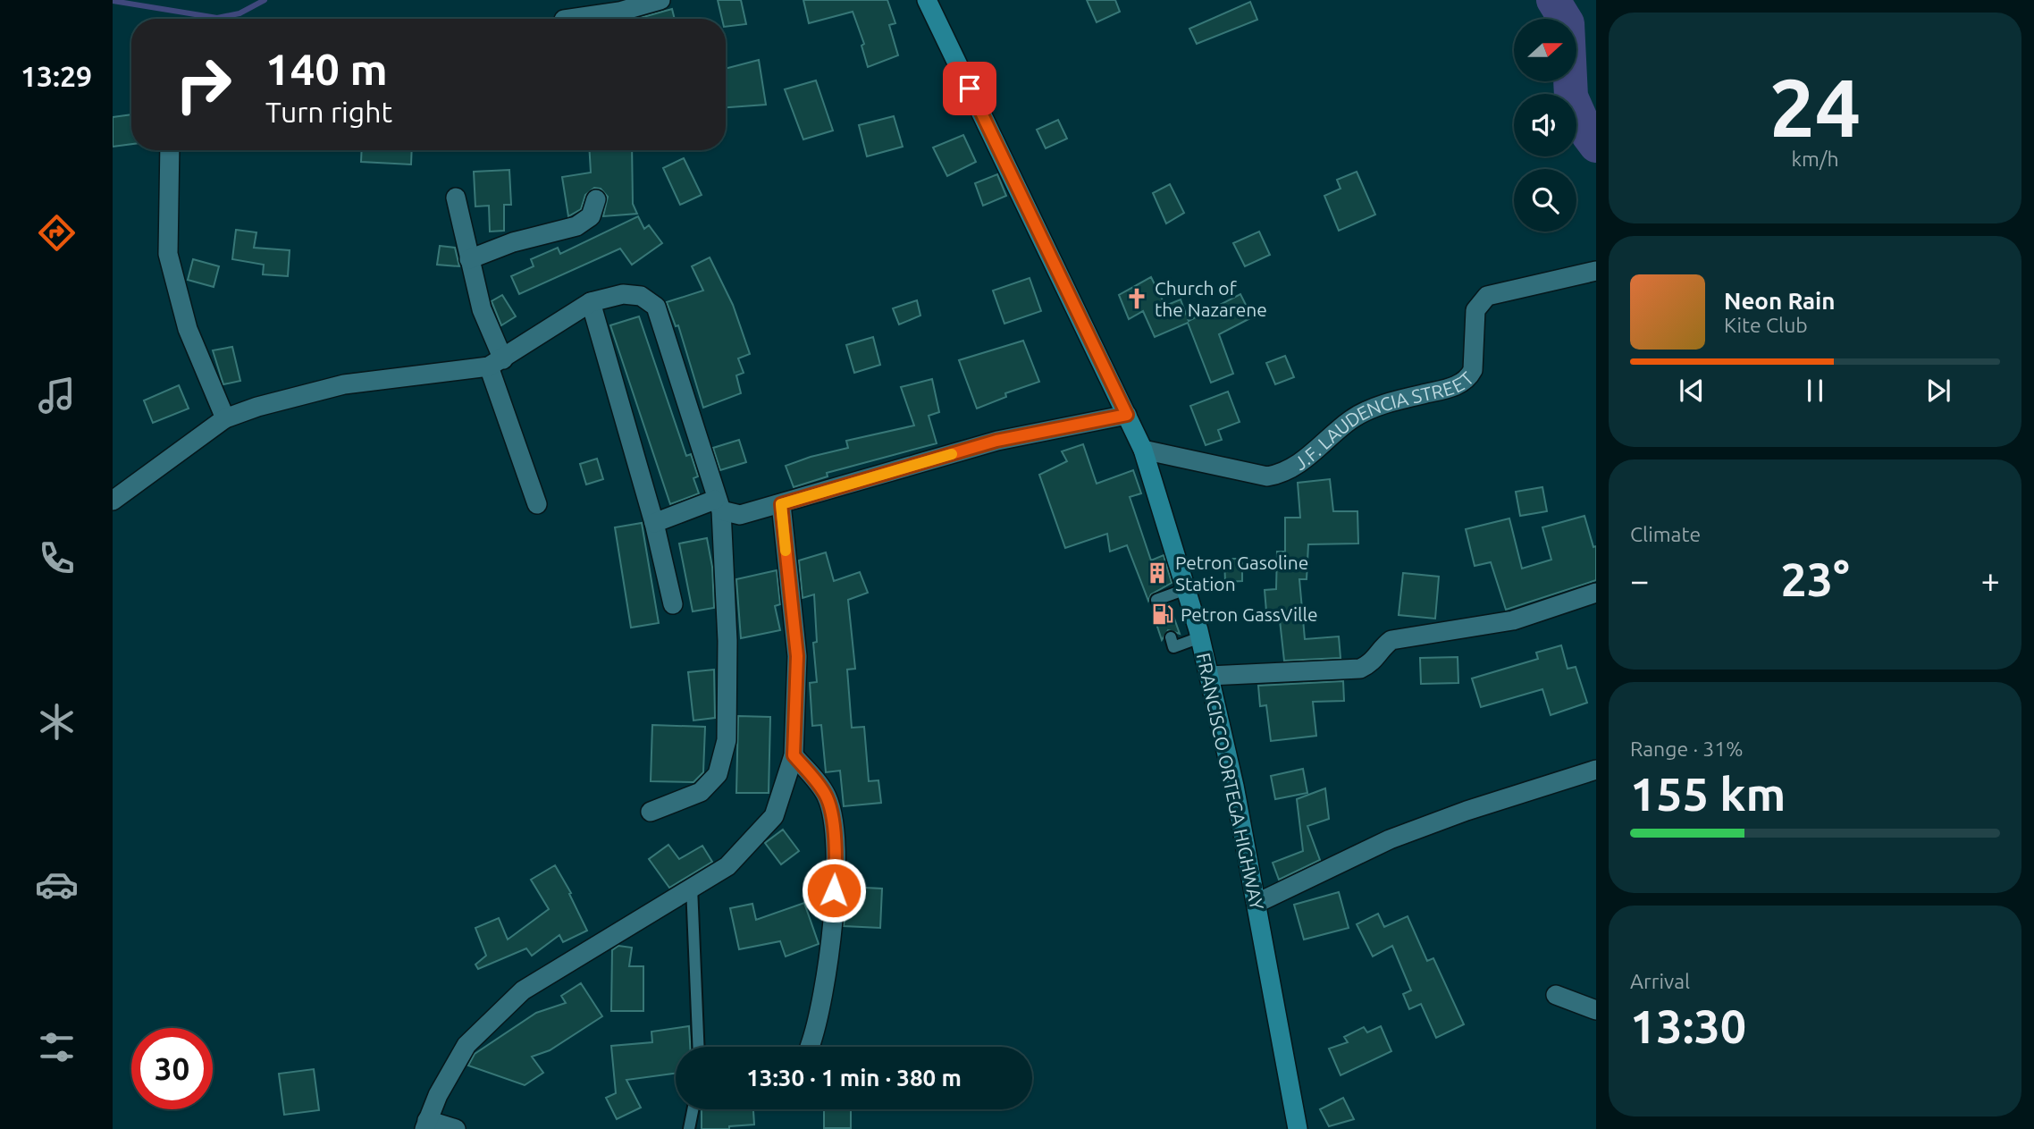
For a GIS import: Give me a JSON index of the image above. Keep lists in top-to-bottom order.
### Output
{
  "streets": {
    "main road": ["FRANCISCO ORTEGA HIGHWAY"],
    "street": ["J.F. LAUDENCIA STREET"]
  },
  "crossings": [
    ["J.F. LAUDENCIA STREET", "FRANCISCO ORTEGA HIGHWAY"]
  ],
  "places": {
    "church": ["Church of the Nazarene"],
    "building": ["Petron Gasoline Station"],
    "fuel station": ["Petron GassVille"]
  },
  "north": "right",
  "page": {
    "tabs": "13:29",
    "tile": [
      ["24", "km/h"],
      "Climate",
      ["Range · 31%", "155 km"],
      ["Arrival", "13:30"]
    ],
    "turn": ["140 m", "Turn right"],
    "song": ["Neon Rain", "Kite Club"],
    "heat": ["−", "23°", "+"],
    "limit": "30",
    "trip": "13:30 · 1 min · 380 m"
  }
}
